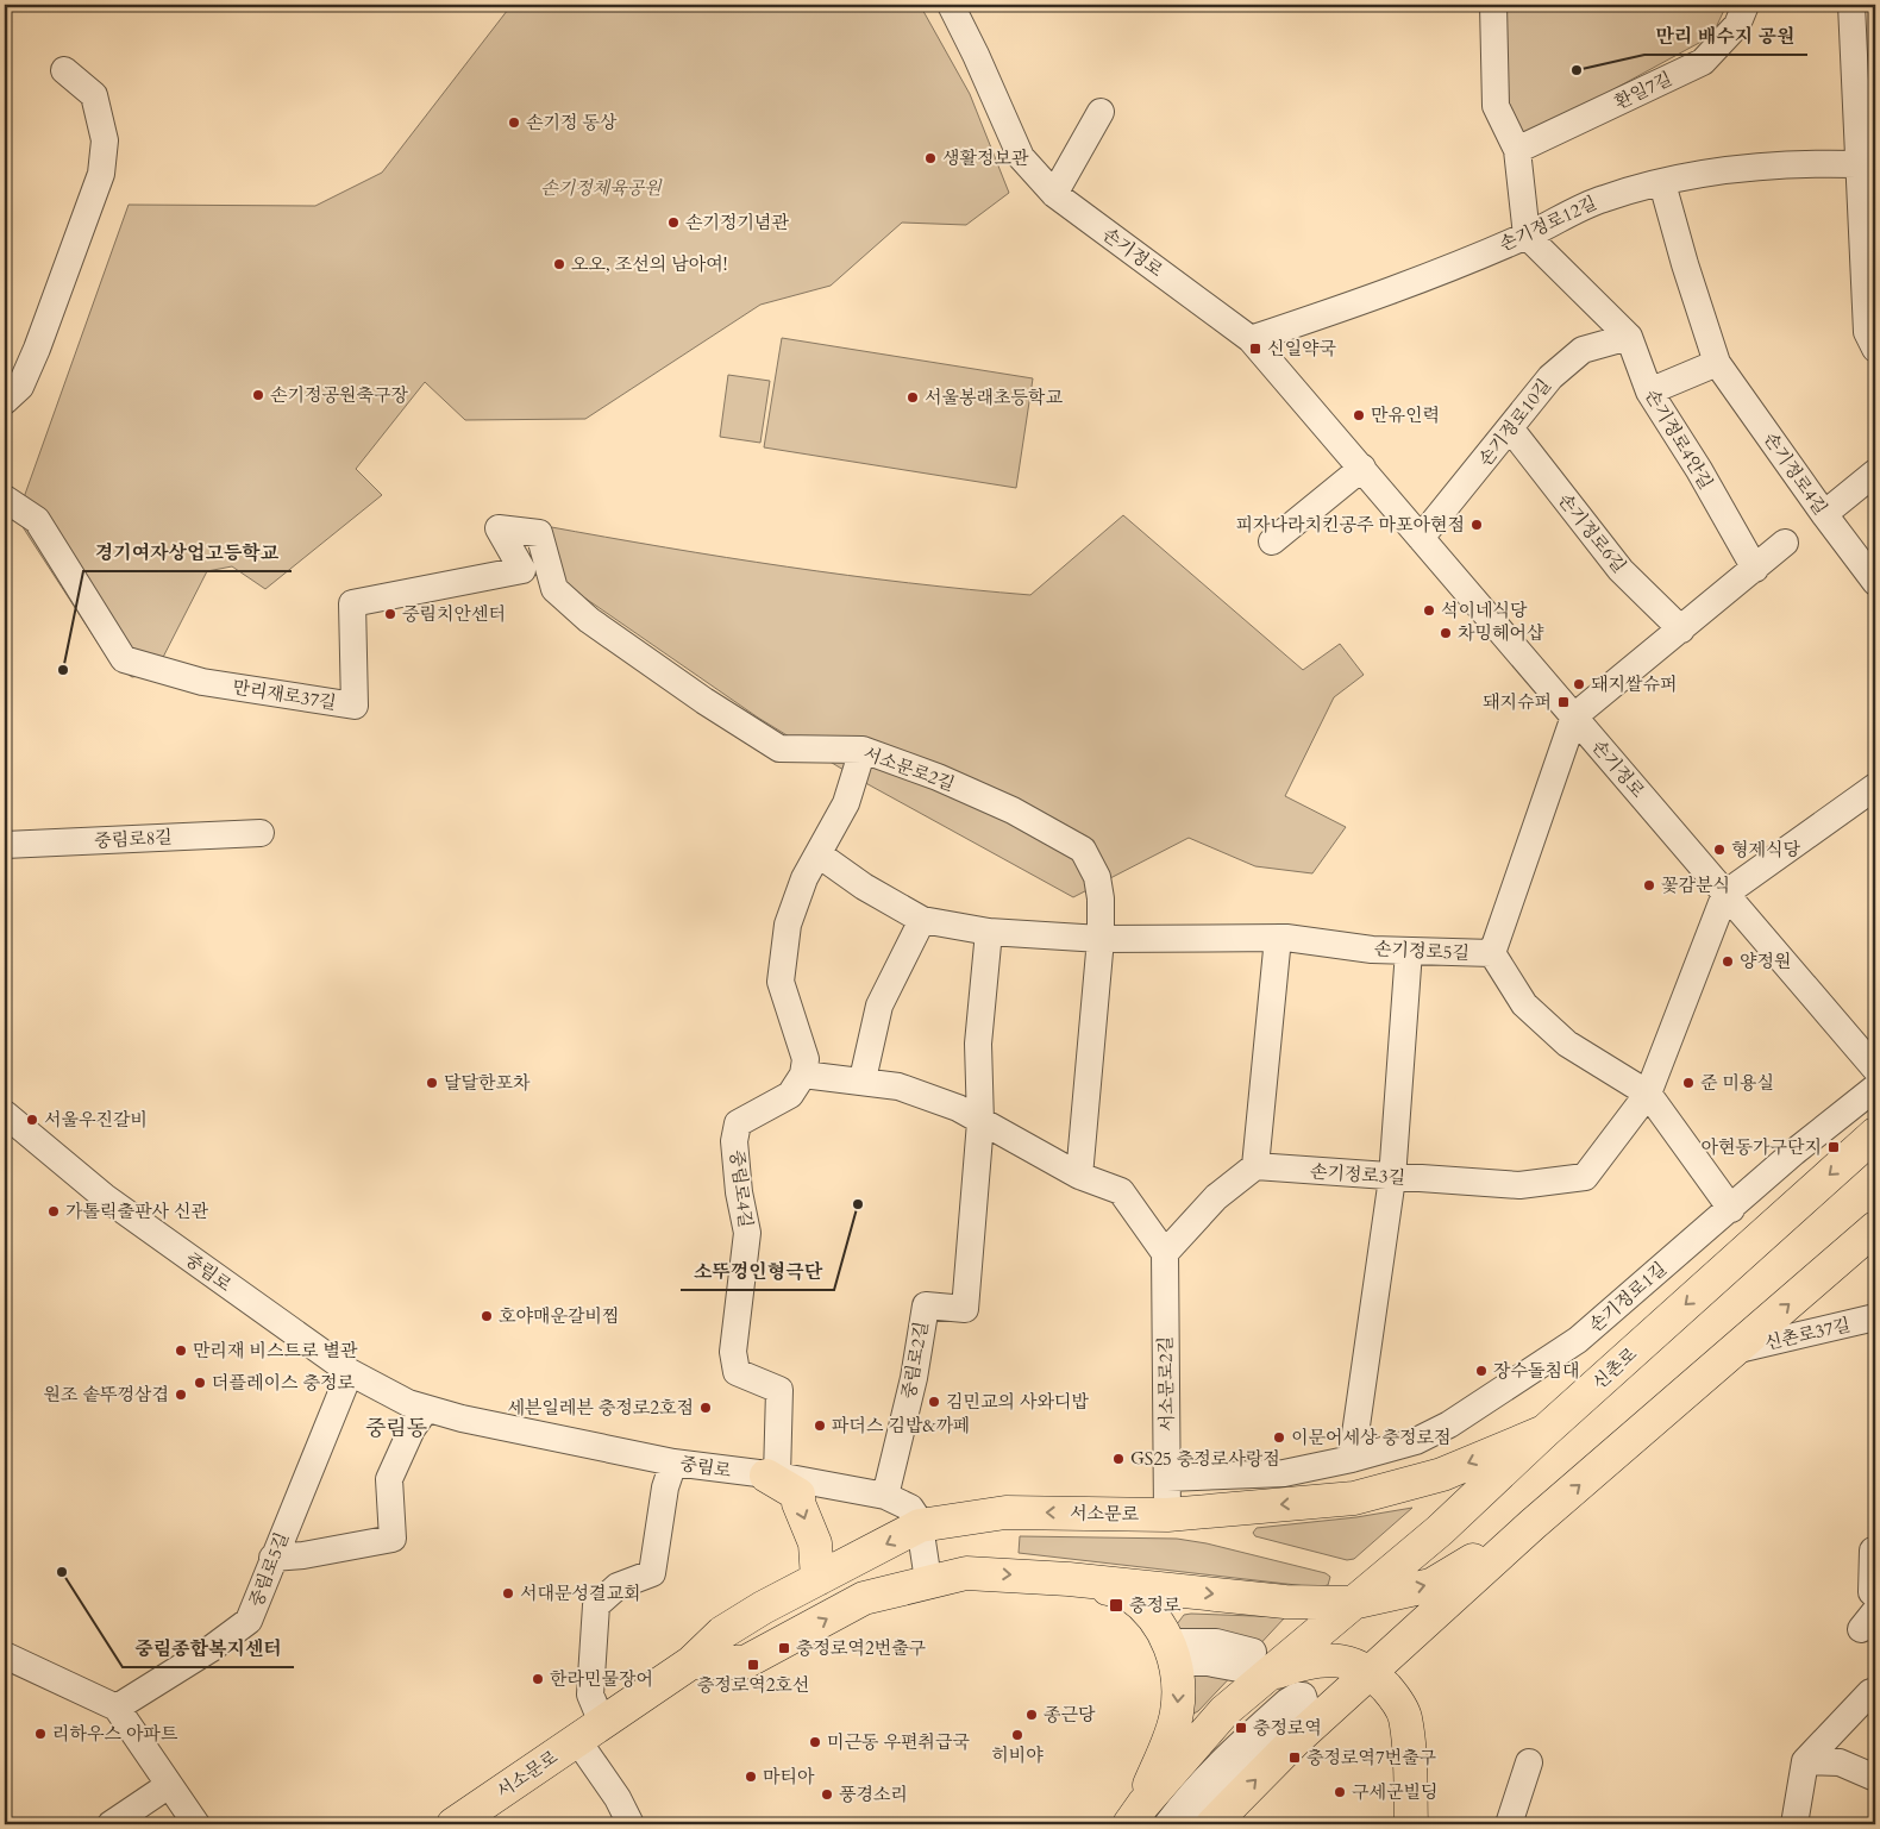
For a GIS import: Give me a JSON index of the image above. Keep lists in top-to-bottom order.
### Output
{
  "streets": {
    "main road": ["신촌로", "서소문로"],
    "street": [
      "환일7길",
      "손기정로12길",
      "손기정로",
      "손기정로10길",
      "손기정로4안길",
      "손기정로4길",
      "손기정로6길",
      "만리재로37길",
      "서소문로2길",
      "중림로8길",
      "손기정로5길",
      "손기정로3길",
      "중림로4길",
      "중림로",
      "손기정로1길",
      "신촌로37길",
      "중림로2길",
      "중림로5길"
    ]
  },
  "crossings": [
    ["손기정로12길", "손기정로"],
    ["손기정로12길", "손기정로4안길"],
    ["손기정로12길", "손기정로4길"],
    ["손기정로", "손기정로10길"],
    ["손기정로", "손기정로5길"],
    ["손기정로", "손기정로3길"],
    ["손기정로10길", "손기정로4안길"],
    ["손기정로10길", "손기정로6길"],
    ["만리재로37길", "서소문로2길"],
    ["서소문로2길", "손기정로5길"],
    ["서소문로2길", "손기정로1길"],
    ["서소문로2길", "서소문로"],
    ["중림로4길", "중림로"],
    ["중림로", "중림로2길"],
    ["중림로", "서소문로"],
    ["중림로", "중림로5길"],
    ["신촌로", "서소문로"]
  ],
  "districts": ["중림동"],
  "parks": ["손기정체육공원"],
  "places": {
    "other": [
      "만리 배수지 공원",
      "손기정 동상",
      "생활정보관",
      "손기정기념관",
      "오오, 조선의 남아여!",
      "손기정공원축구장",
      "서울봉래초등학교",
      "만유인력",
      "피자나라치킨공주 마포아현점",
      "석이네식당",
      "중림치안센터",
      "차밍헤어샵",
      "경기여자상업고등학교",
      "돼지쌀슈퍼",
      "형제식당",
      "꽃감분식",
      "양정원",
      "달달한포차",
      "준 미용실",
      "서울우진갈비",
      "소뚜껑인형극단",
      "가톨릭출판사 신관",
      "호야매운갈비찜",
      "만리재 비스트로 별관",
      "장수돌침대",
      "더플레이스 충정로",
      "원조 솥뚜껑삼겹",
      "김민교의 사와디밥",
      "세븐일레븐 충정로2호점",
      "파더스 김밥&까페",
      "이문어세상 충정로점",
      "GS25 충정로사랑점",
      "중림종합복지센터",
      "서대문성결교회",
      "한라민물장어",
      "종근당",
      "리하우스 아파트",
      "히비야",
      "미근동 우편취급국",
      "마티아",
      "구세군빌딩",
      "풍경소리"
    ],
    "transit": [
      "신일약국",
      "돼지슈퍼",
      "아현동가구단지",
      "충정로",
      "충정로역2번출구",
      "충정로역2호선",
      "충정로역",
      "충정로역7번출구"
    ]
  }
}
